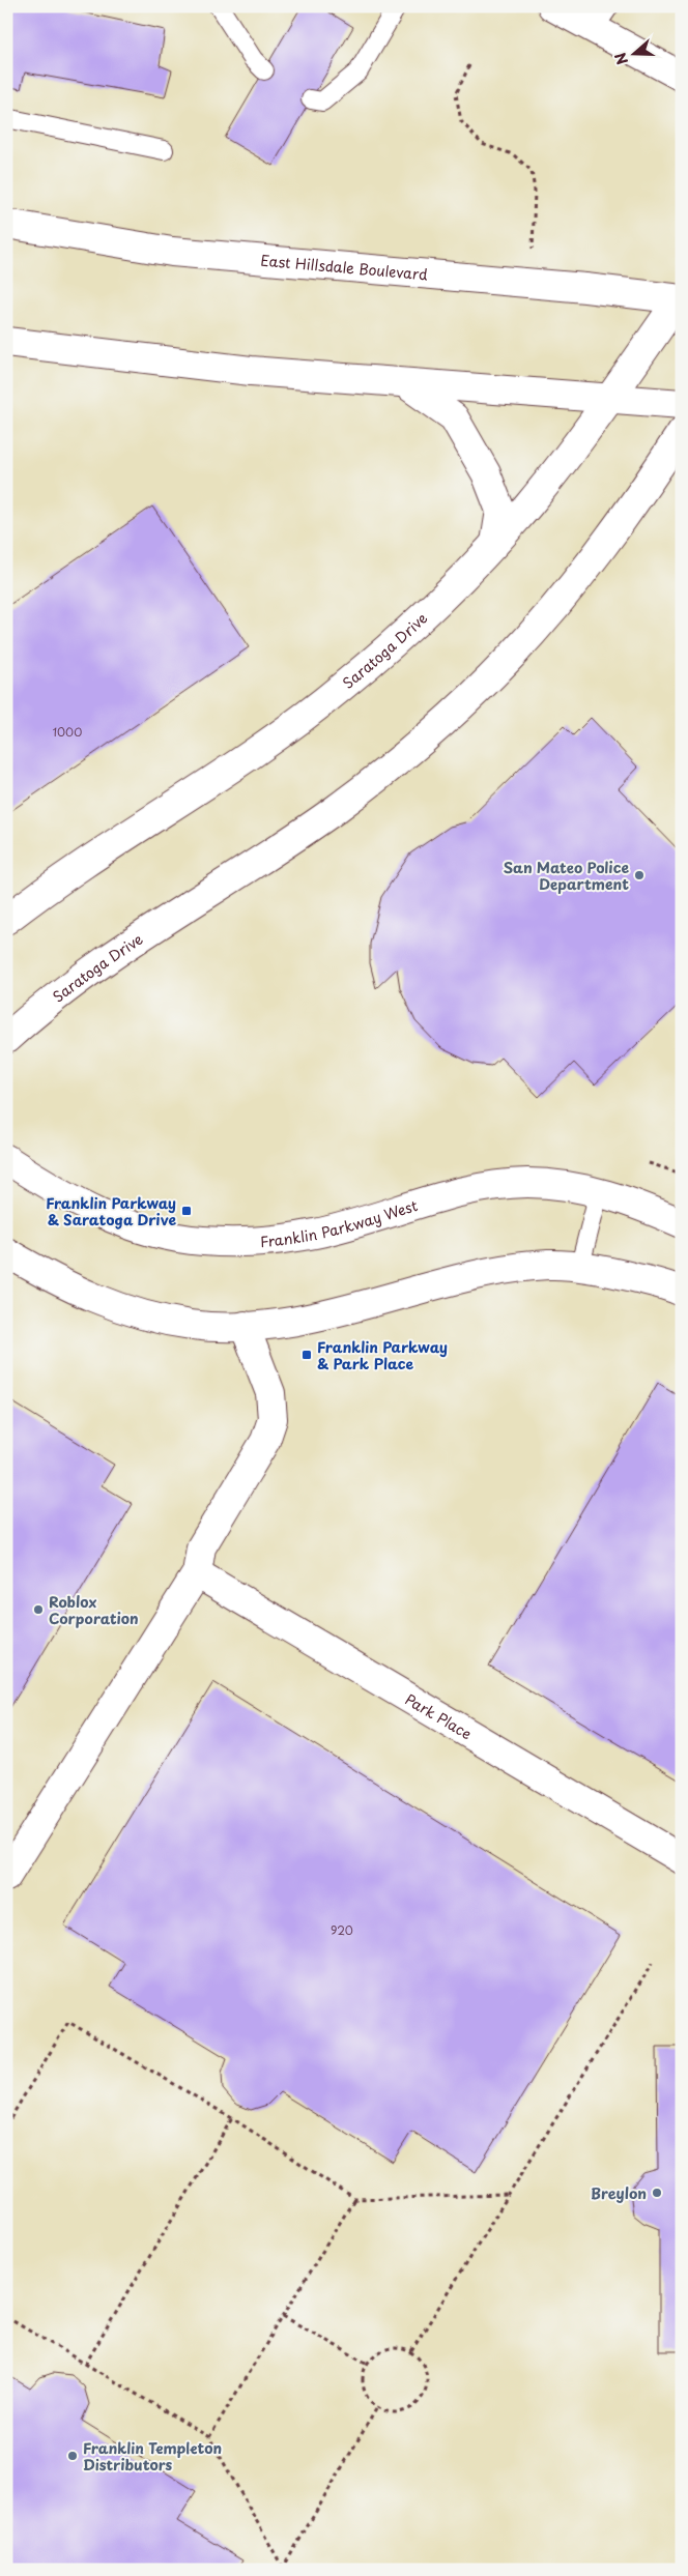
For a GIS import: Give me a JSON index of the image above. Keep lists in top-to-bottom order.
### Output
{
  "streets": {
    "main road": [
      "East Hillsdale Boulevard",
      "Saratoga Drive",
      "Franklin Parkway West",
      "Park Place"
    ]
  },
  "crossings": [
    ["East Hillsdale Boulevard", "Saratoga Drive"]
  ],
  "places": {
    "other": [
      "San Mateo Police Department",
      "Roblox Corporation",
      "Breylon",
      "Franklin Templeton Distributors"
    ],
    "transit": ["Franklin Parkway & Saratoga Drive", "Franklin Parkway & Park Place"]
  },
  "house_numbers": ["1000", "920"],
  "north": "left"
}
